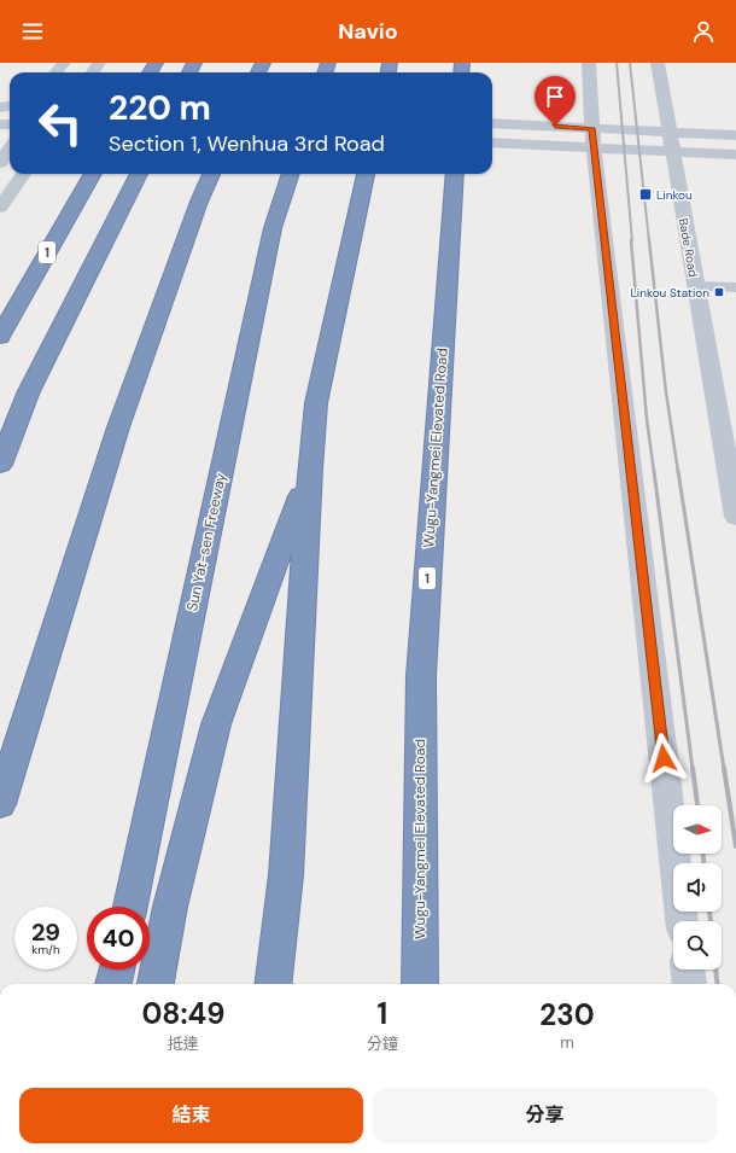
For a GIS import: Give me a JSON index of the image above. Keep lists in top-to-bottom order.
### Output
{
  "streets": {
    "highway": ["1", "Wugu-Yangmei Elevated Road", "Sun Yat-sen Freeway"],
    "street": ["Bade Road"]
  },
  "places": {
    "transit": ["Linkou", "Linkou Station"]
  },
  "north": "right",
  "page": {
    "header": "Navio",
    "turn": ["220 m", "Section 1, Wenhua 3rd Road"],
    "speed": "29 km/h",
    "limit": "40",
    "eta": [
      "08:49",
      "抵達",
      "1",
      "分鐘",
      "230",
      "m"
    ],
    "buttons": ["結束", "分享"]
  }
}
